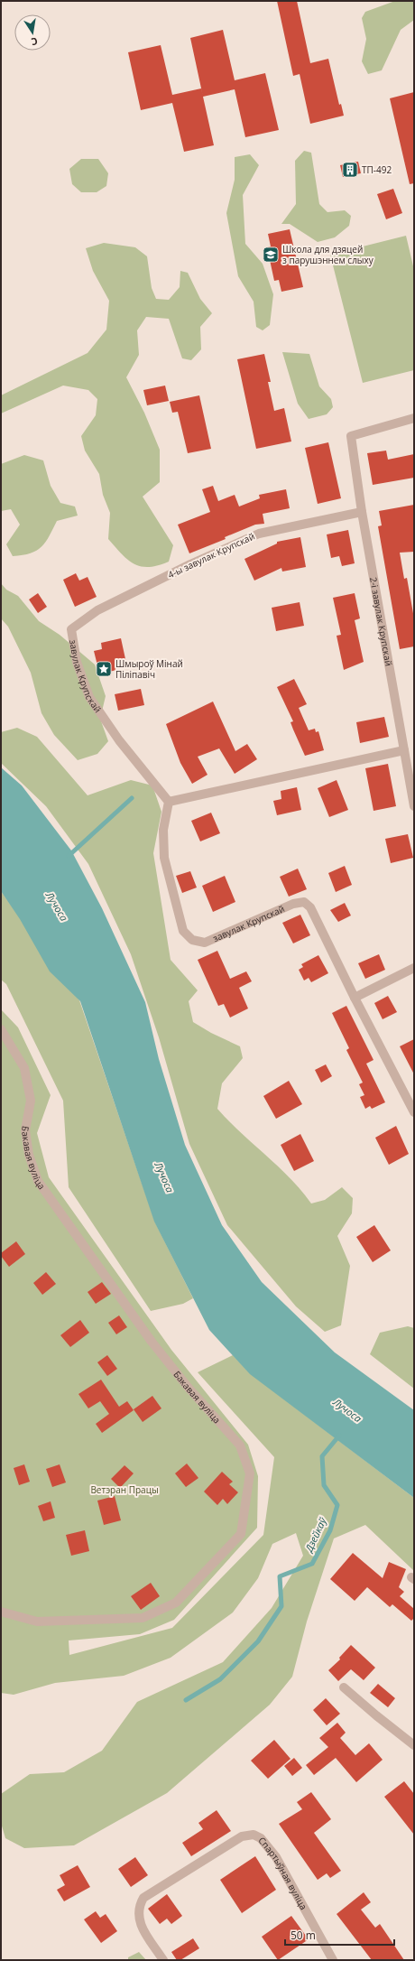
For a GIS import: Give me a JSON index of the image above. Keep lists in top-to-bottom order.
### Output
{
  "streets": {
    "street": [
      "4-ы завулак Крупскай",
      "2-і завулак Крупскай",
      "завулак Крупскай",
      "Бакавая вуліца",
      "Спартыўная вуліца"
    ]
  },
  "crossings": [
    ["4-ы завулак Крупскай", "2-і завулак Крупскай"],
    ["4-ы завулак Крупскай", "завулак Крупскай"]
  ],
  "water": ["Лучоса", "Дзейкаў"],
  "parks": ["Ветэран Працы"],
  "places": {
    "building": ["ТП-492"],
    "school or university": ["Школа для дзяцей з парушэннем слыху"],
    "place": ["Шмыроў Мінай Піліпавіч"]
  },
  "scale_bar": "50 m",
  "north": "bottom"
}
